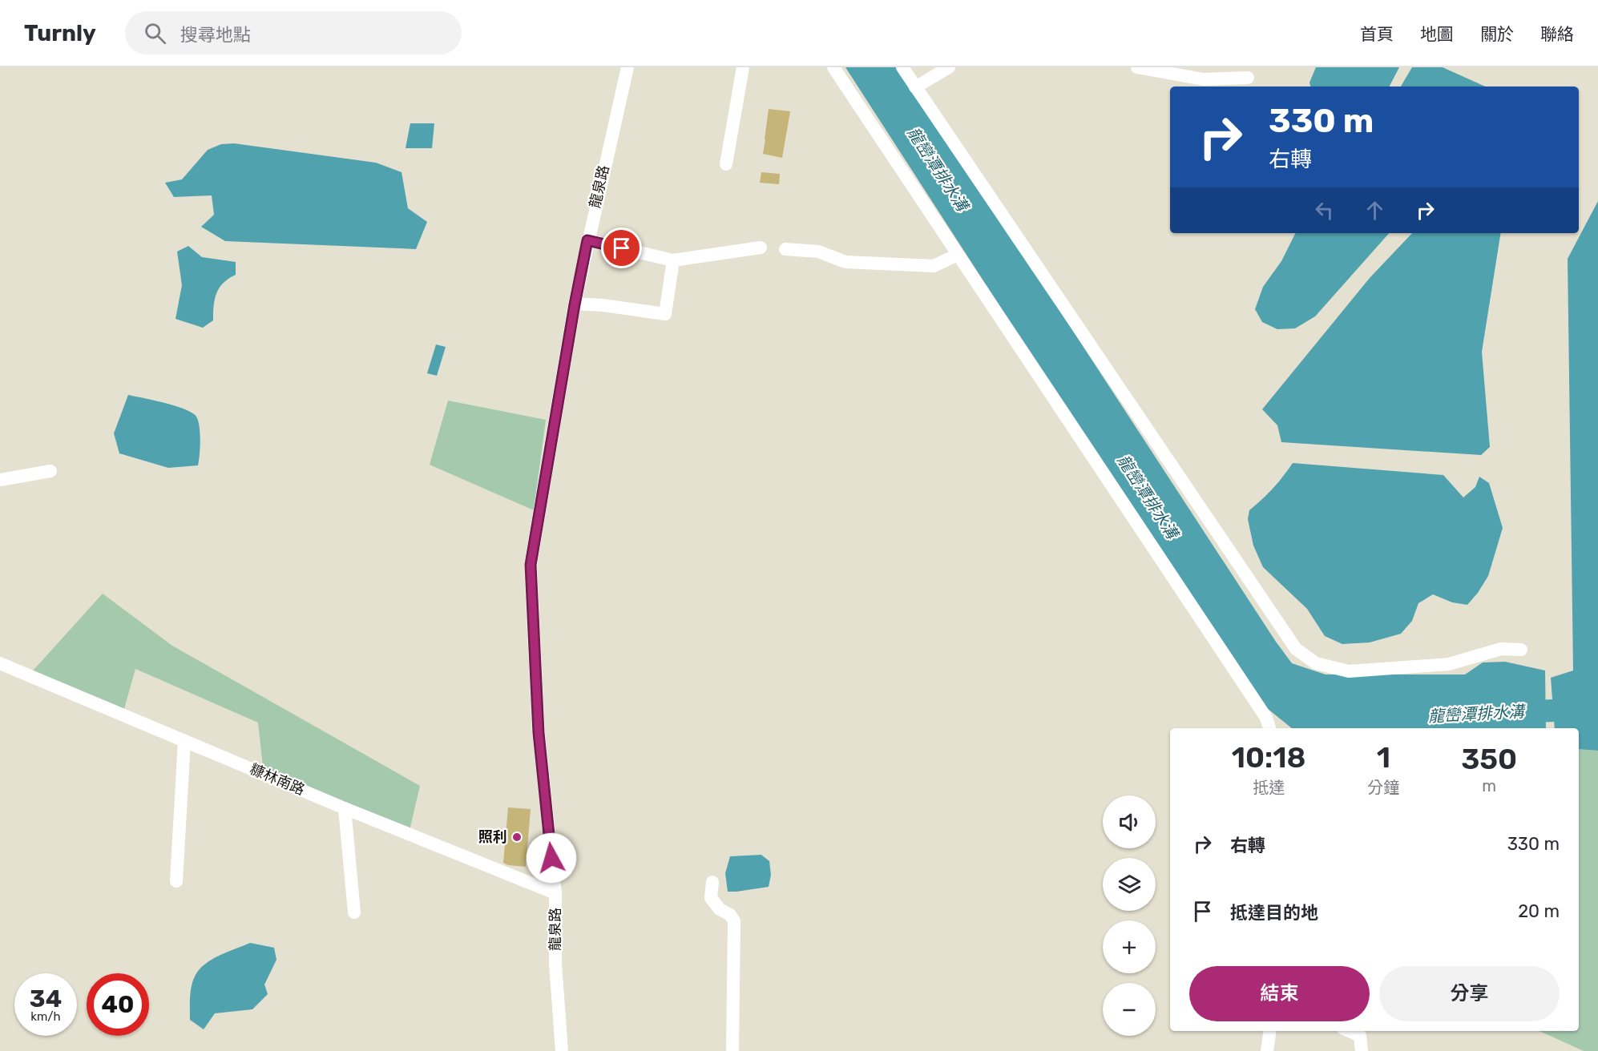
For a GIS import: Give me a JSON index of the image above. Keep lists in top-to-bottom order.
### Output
{
  "streets": {
    "street": ["龍泉路", "糠林南路"]
  },
  "crossings": [
    ["龍泉路", "糠林南路"]
  ],
  "water": ["龍巒潭排水溝"],
  "places": ["照利"],
  "page": {
    "header": "Turnly",
    "search": "搜尋地點",
    "nav": [
      "首頁",
      "地圖",
      "關於",
      "聯絡"
    ],
    "turn": ["330 m", "右轉"],
    "eta": [
      "10:18",
      "抵達",
      "1",
      "分鐘",
      "350",
      "m"
    ],
    "map_buttons": ["+", "−"],
    "list": [
      {
        "name": "右轉",
        "value": "330 m"
      },
      {
        "name": "抵達目的地",
        "value": "20 m"
      }
    ],
    "buttons": ["結束", "分享"],
    "speed": "34 km/h",
    "limit": "40"
  }
}
